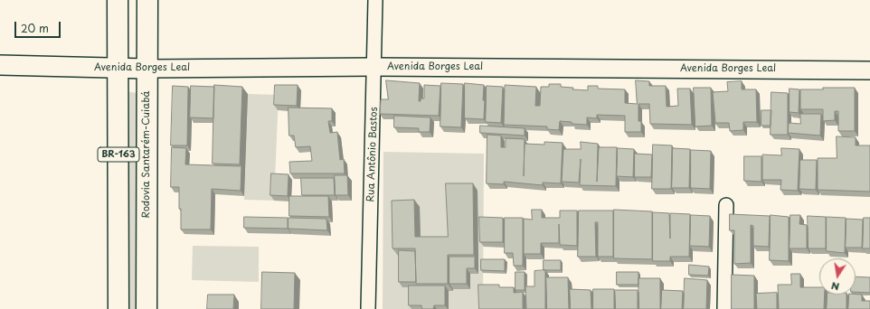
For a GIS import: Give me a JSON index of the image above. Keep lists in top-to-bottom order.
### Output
{
  "streets": {
    "highway": ["BR-163", "Rodovia Santarém-Cuiabá"],
    "main road": ["Avenida Borges Leal"],
    "street": ["Rua Antônio Bastos"]
  },
  "crossings": [
    ["Avenida Borges Leal", "BR-163"],
    ["Avenida Borges Leal", "Rodovia Santarém-Cuiabá"],
    ["Avenida Borges Leal", "Rua Antônio Bastos"]
  ],
  "scale_bar": "20 m",
  "north": "bottom"
}
